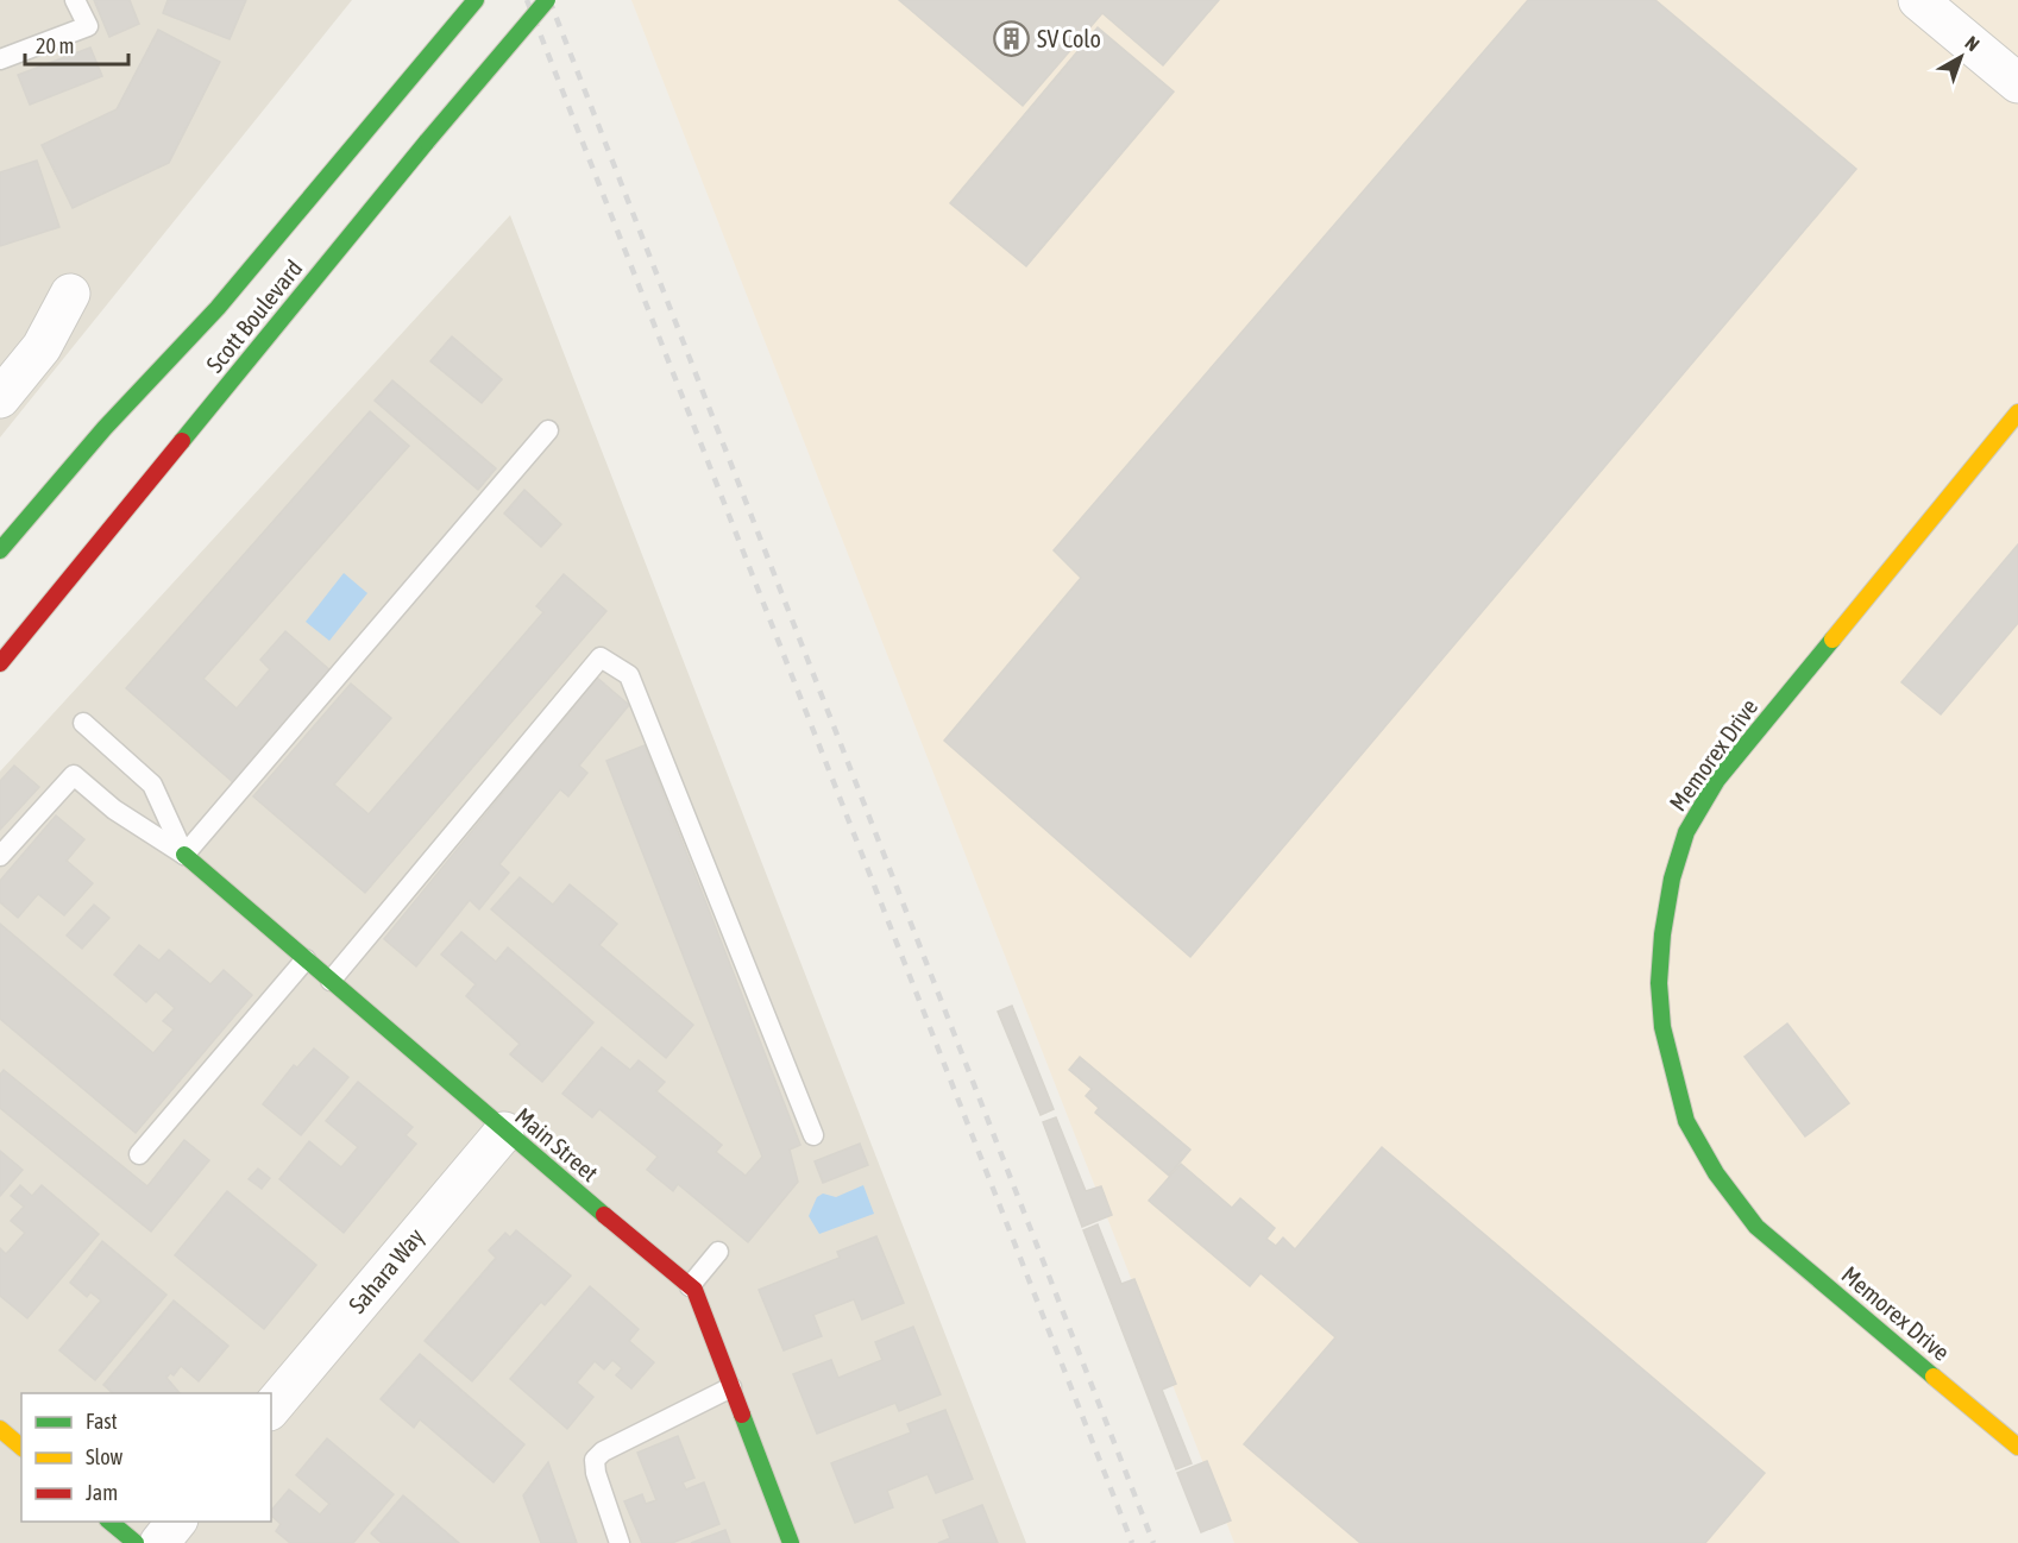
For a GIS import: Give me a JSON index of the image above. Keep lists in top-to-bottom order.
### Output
{
  "streets": {
    "street": [
      "Scott Boulevard",
      "Memorex Drive",
      "Main Street",
      "Sahara Way"
    ]
  },
  "crossings": [
    ["Main Street", "Sahara Way"]
  ],
  "places": {
    "building": ["SV Colo"]
  },
  "legend": ["Fast", "Slow", "Jam"],
  "scale_bar": "20 m",
  "north": "top right"
}
